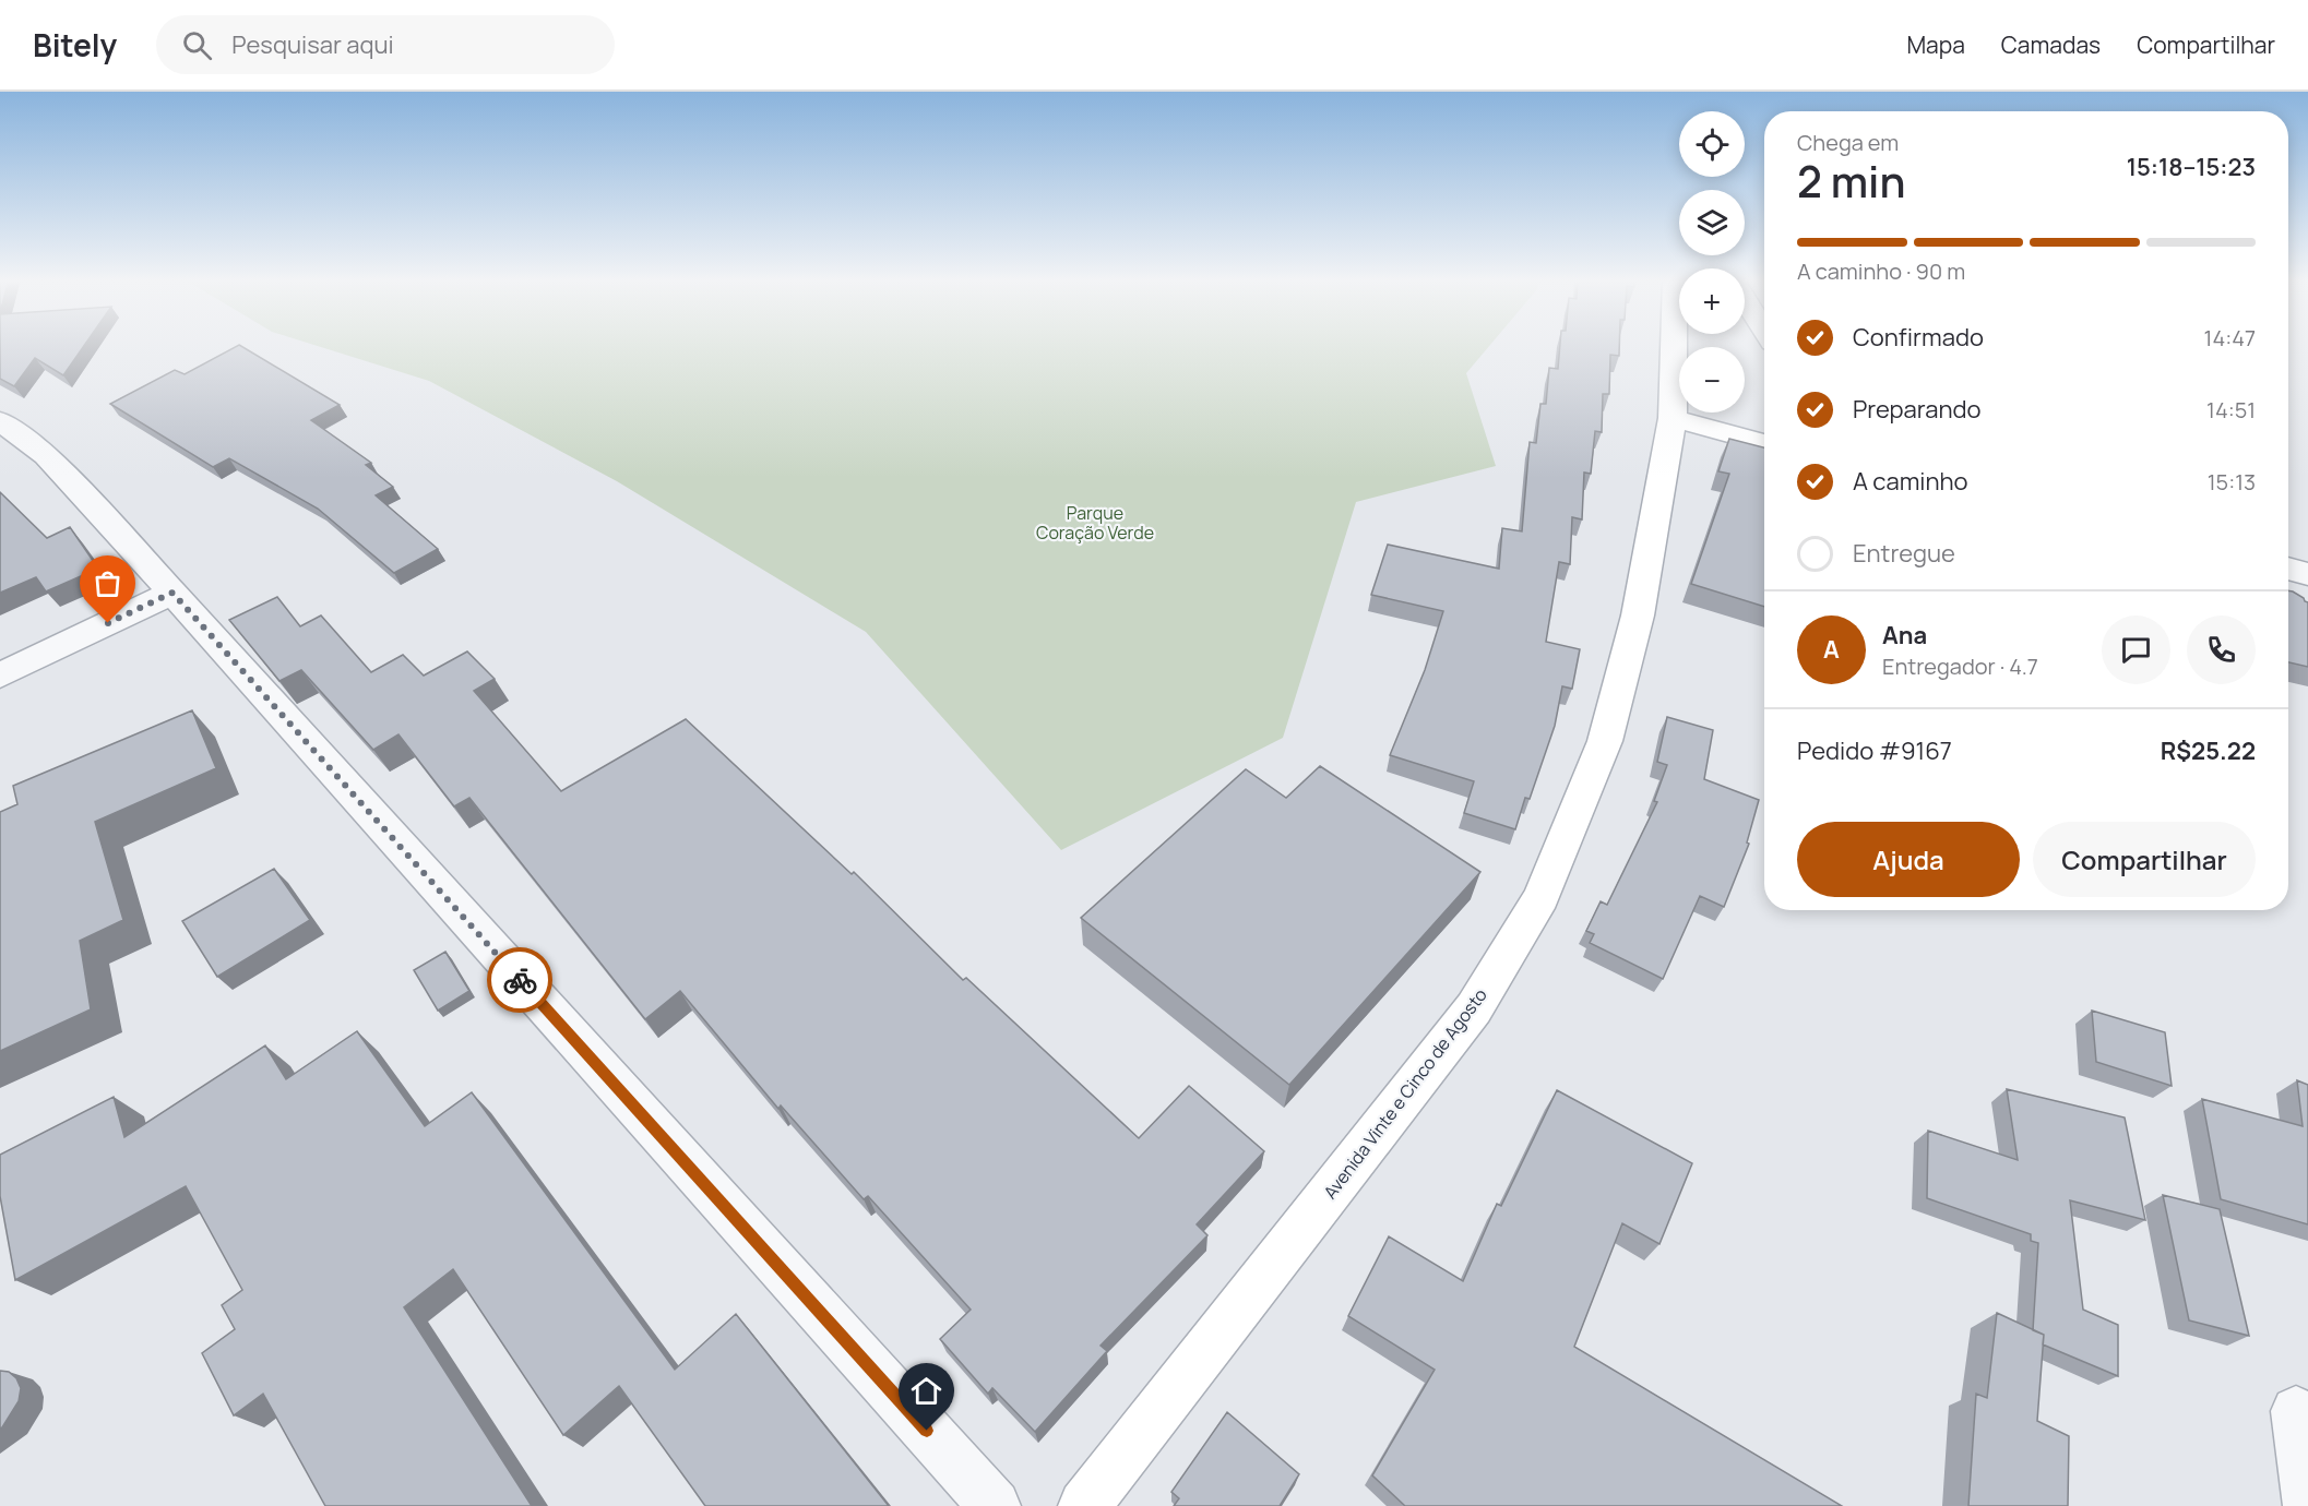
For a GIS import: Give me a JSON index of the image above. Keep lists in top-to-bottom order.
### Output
{
  "streets": {
    "main road": ["Avenida Vinte e Cinco de Agosto"]
  },
  "parks": ["Parque Coração Verde"],
  "page": {
    "header": "Bitely",
    "search": "Pesquisar aqui",
    "nav": ["Mapa", "Camadas", "Compartilhar"],
    "map_buttons": ["+", "−"],
    "heading": ["2 min", "Chega em", "15:18–15:23"],
    "panel": [
      "Ana",
      "Entregador · 4.7",
      "Pedido #9167",
      "R$25.22"
    ],
    "bar": "A caminho · 90 m",
    "list": [
      ["Confirmado", "14:47"],
      ["Preparando", "14:51"],
      ["A caminho", "15:13"],
      "Entregue"
    ],
    "round": "A",
    "buttons": ["Ajuda", "Compartilhar"]
  }
}
